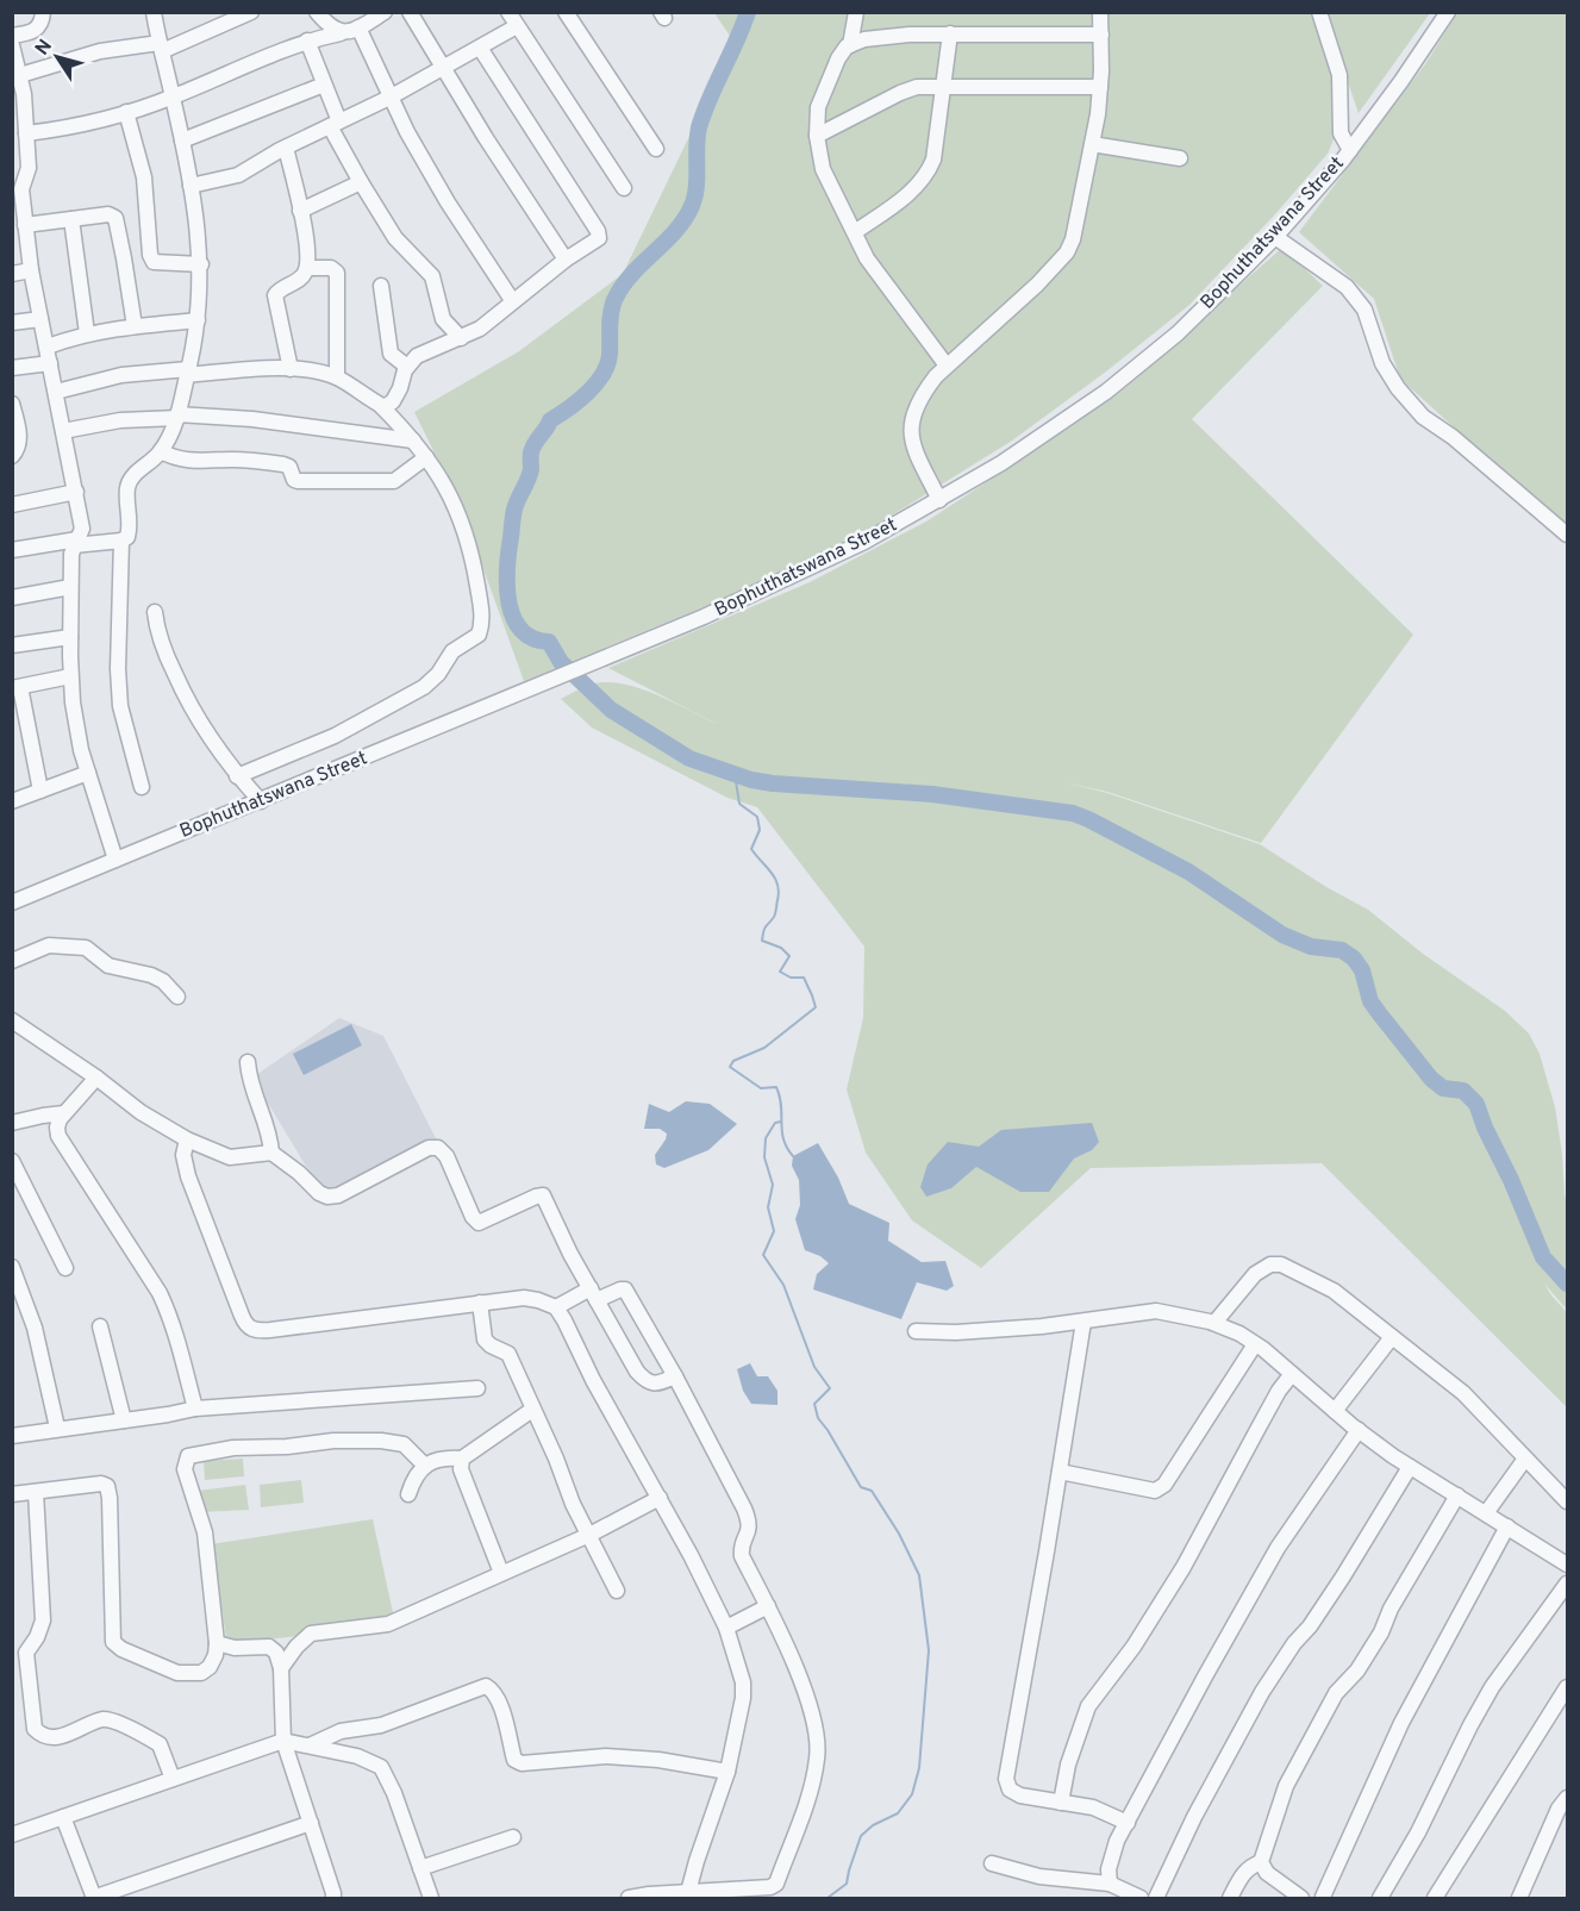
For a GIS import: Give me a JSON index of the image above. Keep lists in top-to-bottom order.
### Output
{
  "streets": {
    "street": ["Bophuthatswana Street"]
  },
  "north": "top left"
}
